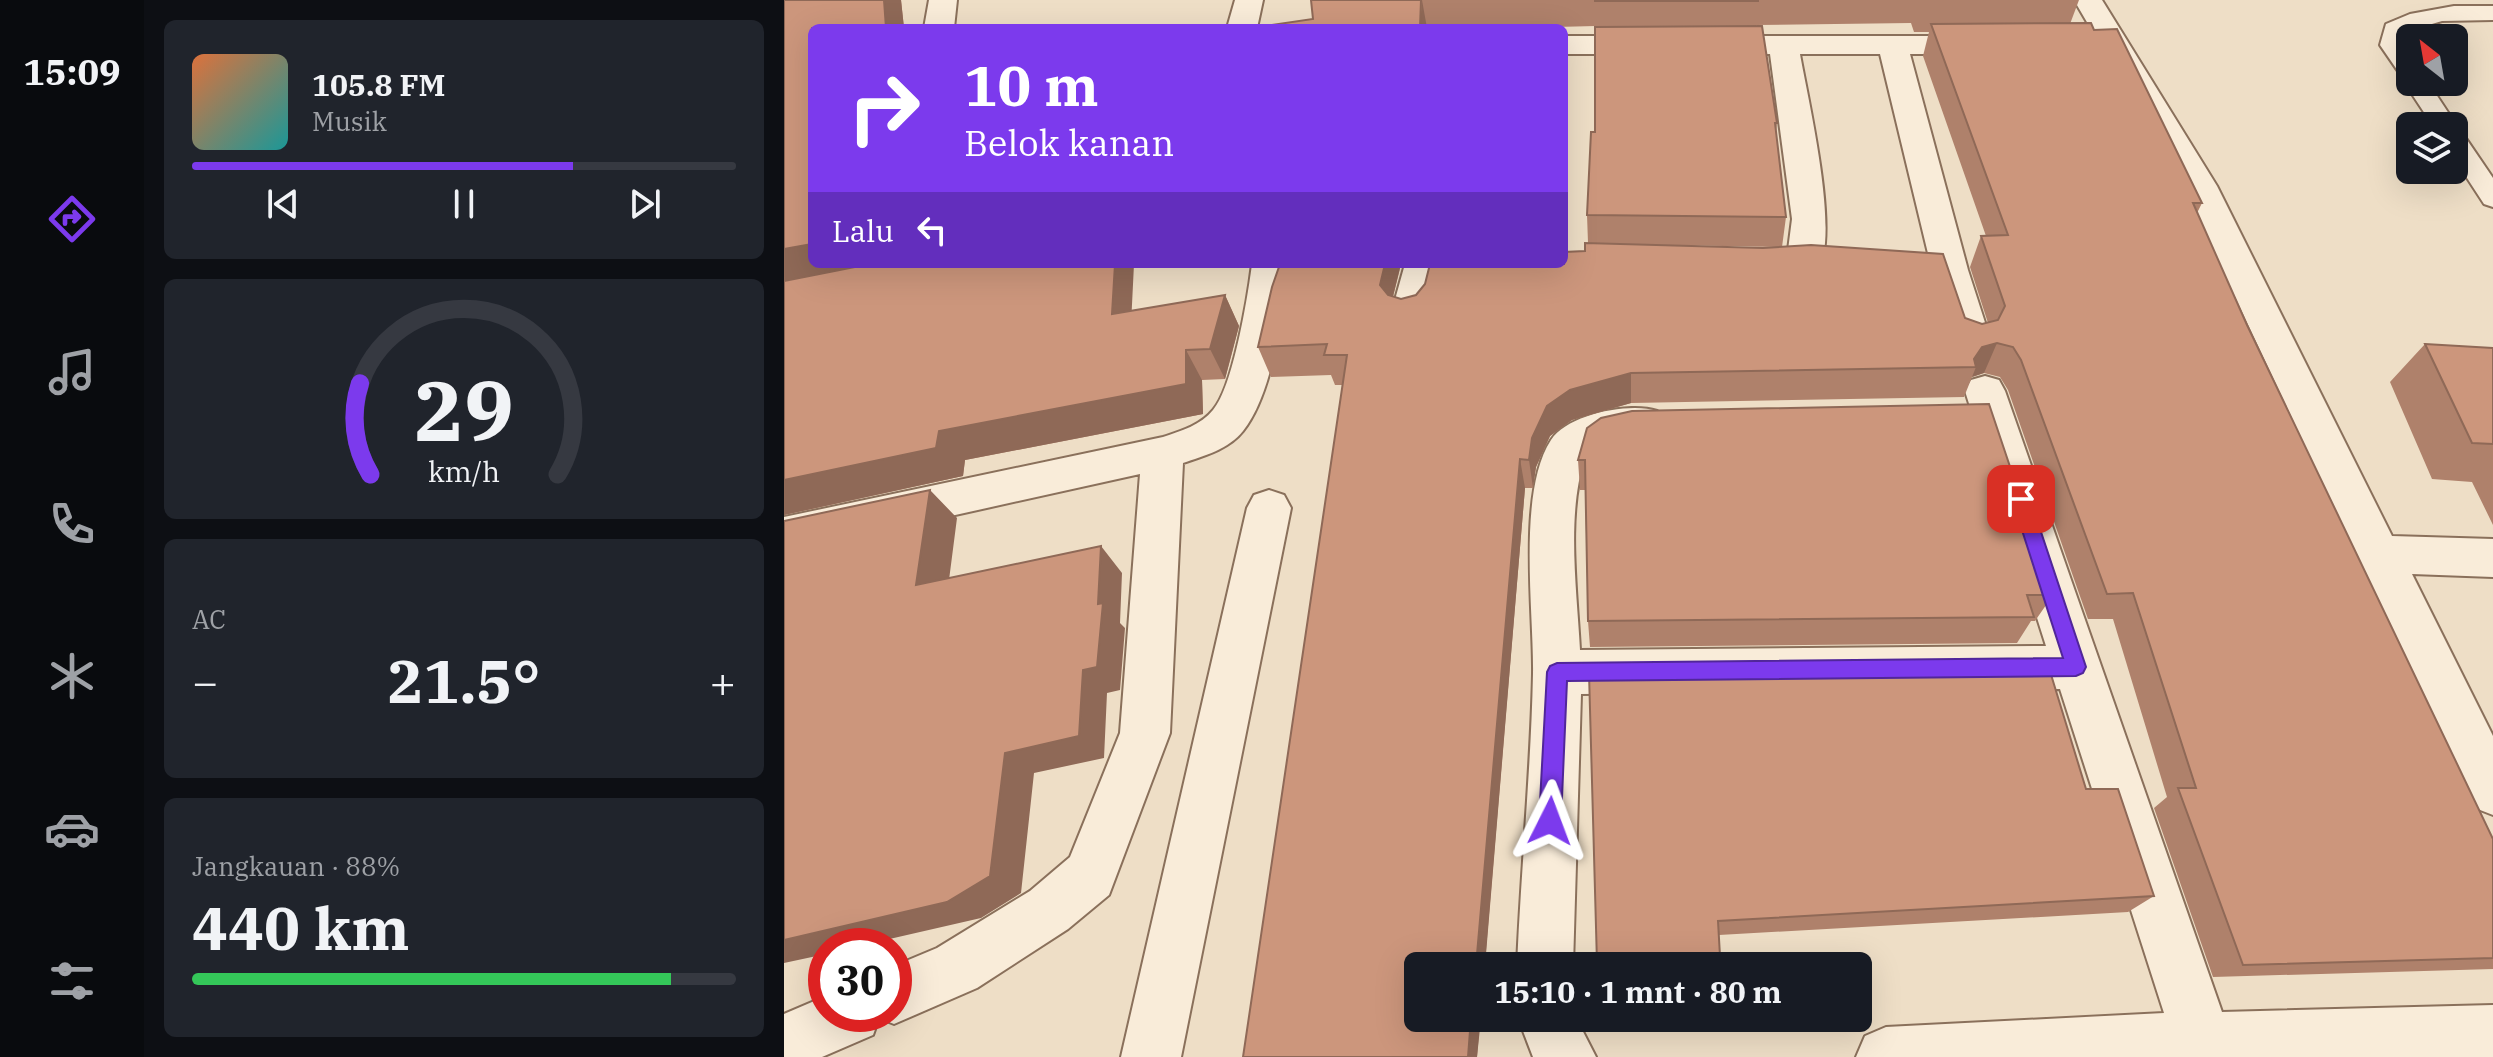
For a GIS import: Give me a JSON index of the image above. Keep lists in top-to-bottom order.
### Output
{
  "north": "top left",
  "page": {
    "tabs": "15:09",
    "turn": ["10 m", "Belok kanan"],
    "song": ["105.8 FM", "Musik"],
    "then": "Lalu",
    "tile": [
      "AC",
      ["Jangkauan · 88%", "440 km"]
    ],
    "heat": ["−", "21.5°", "+"],
    "limit": "30",
    "trip": "15:10 · 1 mnt · 80 m",
    "gauge": ["29", "km/h"]
  }
}
